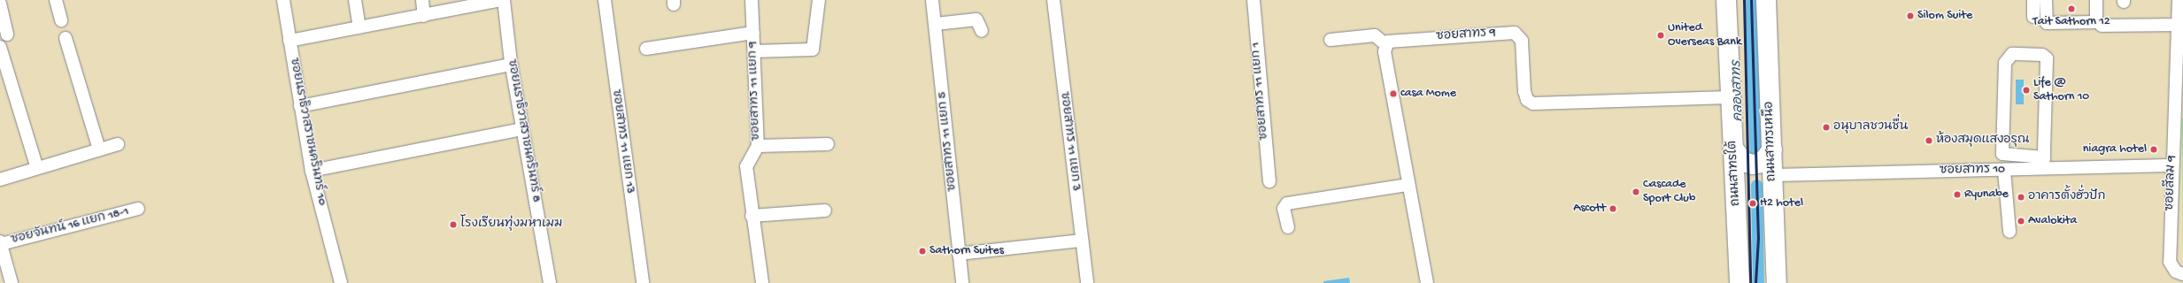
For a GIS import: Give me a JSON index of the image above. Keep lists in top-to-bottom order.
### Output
{
  "streets": {
    "main road": ["ถนนสาทรเหนือ", "ถนนสาทรใต้"],
    "street": [
      "ซอยสาทร 9",
      "ซอยสาทร 11 แยก 9",
      "ซอยสาทร 11 แยก 1",
      "ซอยนราธิวาสราชนครินทร์ 8",
      "ซอยนราธิวาสราชนครินทร์ 10",
      "ซอยสาทร 11 แยก 13",
      "ซอยสาทร 11 แยก 5",
      "ซอยสาทร 11 แยก 3",
      "ซอยสาทร 10",
      "ซอยสีลม 9",
      "ซอยจันทน์ 16 แยก 18-1"
    ]
  },
  "crossings": [
    ["ซอยสาทร 9", "ถนนสาทรใต้"],
    ["ถนนสาทรเหนือ", "ซอยสาทร 10"],
    ["ซอยสาทร 10", "ซอยสีลม 9"]
  ],
  "water": ["คลองสาทร"],
  "places": [
    "Tait Sathorn 12",
    "Silom Suite",
    "United Overseas Bank",
    "Life @ Sathorn 10",
    "casa Mome",
    "อนุบาลชวนชื่น",
    "ห้องสมุดแสงอรุณ",
    "niagra hotel",
    "Cascade Sport Club",
    "Ryunabe",
    "อาคารตั้งฮั่วปัก",
    "H2 hotel",
    "Ascott",
    "Avalokita",
    "โรงเรียนทุ่งมหาเมฆ",
    "Sathorn Suites"
  ]
}
